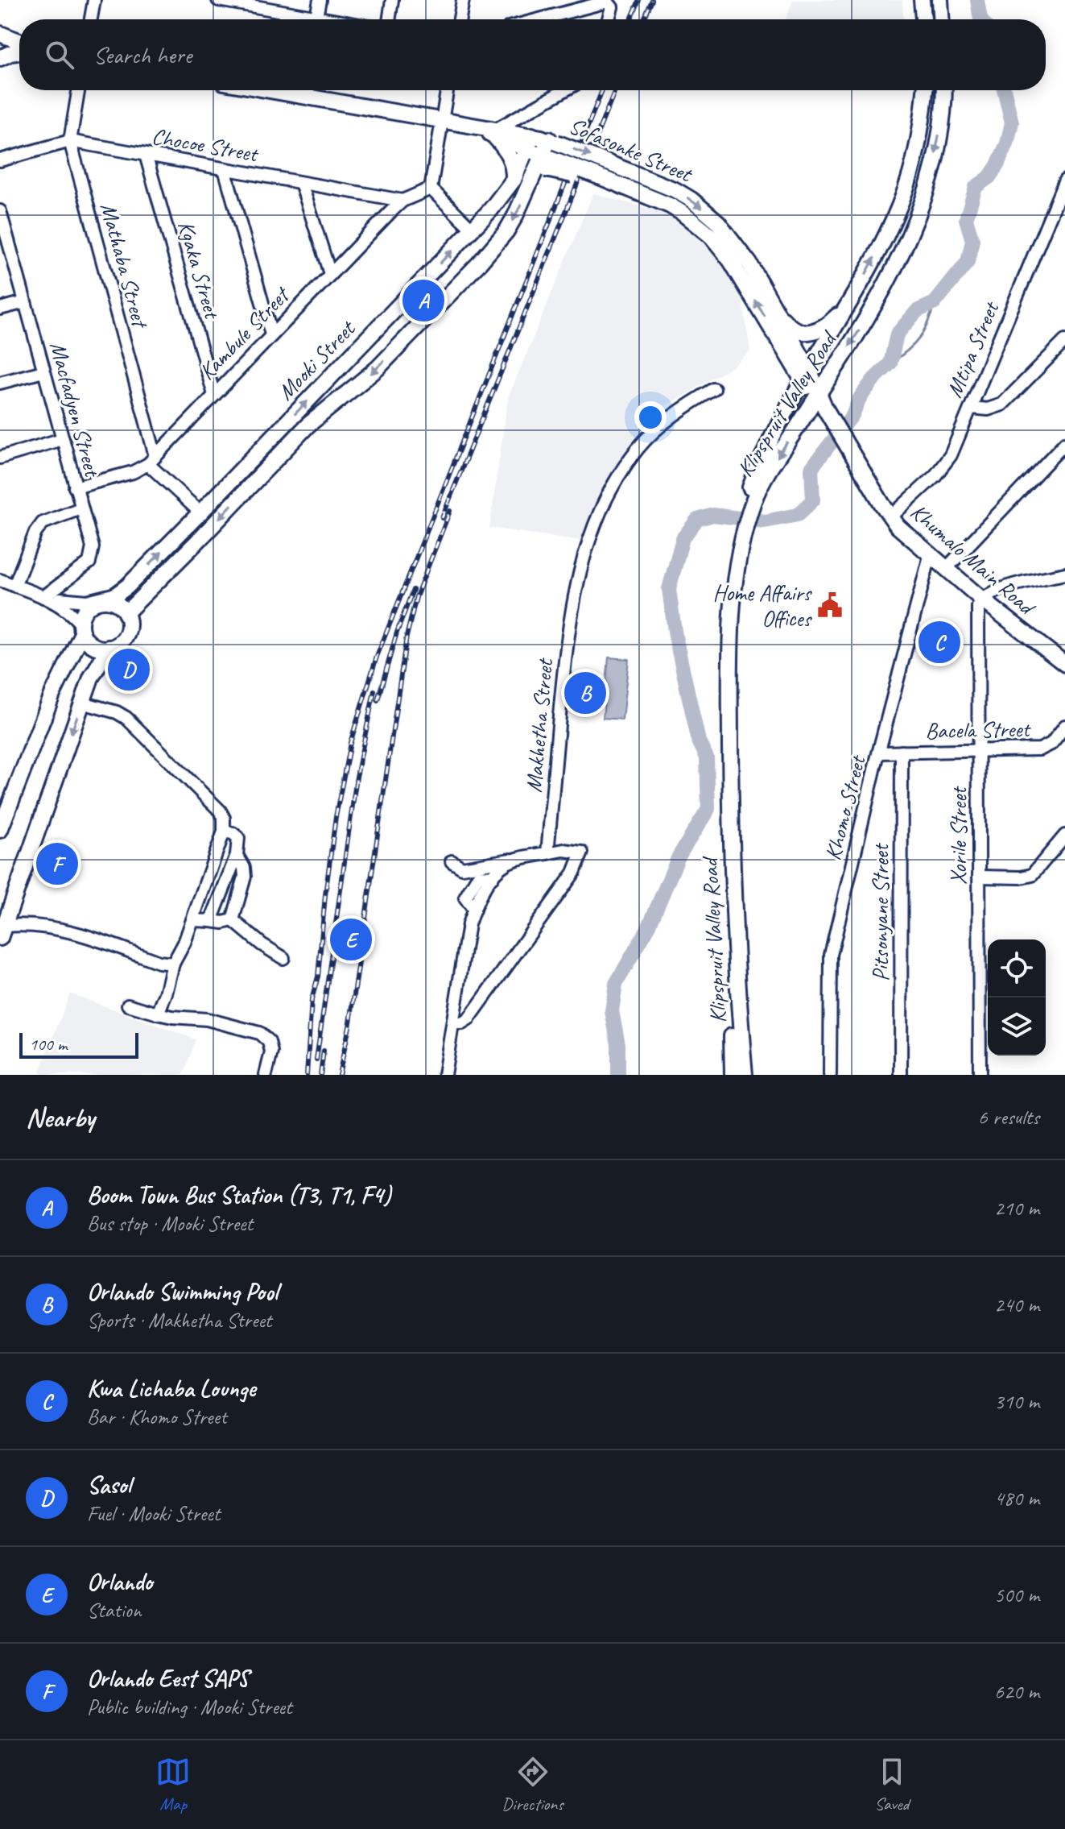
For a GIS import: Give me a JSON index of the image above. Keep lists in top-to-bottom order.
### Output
{
  "streets": {
    "main road": [
      "Sofasonke Street",
      "Mooki Street",
      "Klipspruit Valley Road",
      "Khumalo Main Road"
    ],
    "street": [
      "Chocoe Street",
      "Mathaba Street",
      "Kgaka Street",
      "Kambule Street",
      "Mtipa Street",
      "Macfadyen Street",
      "Makhetha Street",
      "Bacela Street",
      "Khomo Street",
      "Xorile Street",
      "Pitsonyane Street"
    ]
  },
  "crossings": [
    ["Chocoe Street", "Mathaba Street"],
    ["Chocoe Street", "Kgaka Street"],
    ["Chocoe Street", "Kambule Street"],
    ["Sofasonke Street", "Mooki Street"],
    ["Sofasonke Street", "Klipspruit Valley Road"],
    ["Sofasonke Street", "Khumalo Main Road"],
    ["Mathaba Street", "Kambule Street"],
    ["Kgaka Street", "Kambule Street"],
    ["Kambule Street", "Macfadyen Street"],
    ["Mtipa Street", "Khumalo Main Road"],
    ["Klipspruit Valley Road", "Khumalo Main Road"],
    ["Khumalo Main Road", "Khomo Street"],
    ["Khumalo Main Road", "Xorile Street"],
    ["Bacela Street", "Khomo Street"],
    ["Bacela Street", "Xorile Street"],
    ["Bacela Street", "Pitsonyane Street"]
  ],
  "places": {
    "public building": ["Home Affairs Offices"]
  },
  "scale_bar": "100 m",
  "page": {
    "search": "Search here",
    "pins": [
      "A",
      "C",
      "D",
      "B",
      "F",
      "E"
    ],
    "scale": "100 m",
    "heading": ["Nearby", "6 results"],
    "list": [
      {
        "mark": "A",
        "name": "Boom Town Bus Station (T3, T1, F4)",
        "note": "Bus stop · Mooki Street",
        "value": "210 m"
      },
      {
        "mark": "B",
        "name": "Orlando Swimming Pool",
        "note": "Sports · Makhetha Street",
        "value": "240 m"
      },
      {
        "mark": "C",
        "name": "Kwa Lichaba Lounge",
        "note": "Bar · Khomo Street",
        "value": "310 m"
      },
      {
        "mark": "D",
        "name": "Sasol",
        "note": "Fuel · Mooki Street",
        "value": "480 m"
      },
      {
        "mark": "E",
        "name": "Orlando",
        "note": "Station",
        "value": "500 m"
      },
      {
        "mark": "F",
        "name": "Orlando Eest SAPS",
        "note": "Public building · Mooki Street",
        "value": "620 m"
      }
    ],
    "nav": ["Map", "Directions", "Saved"]
  }
}
